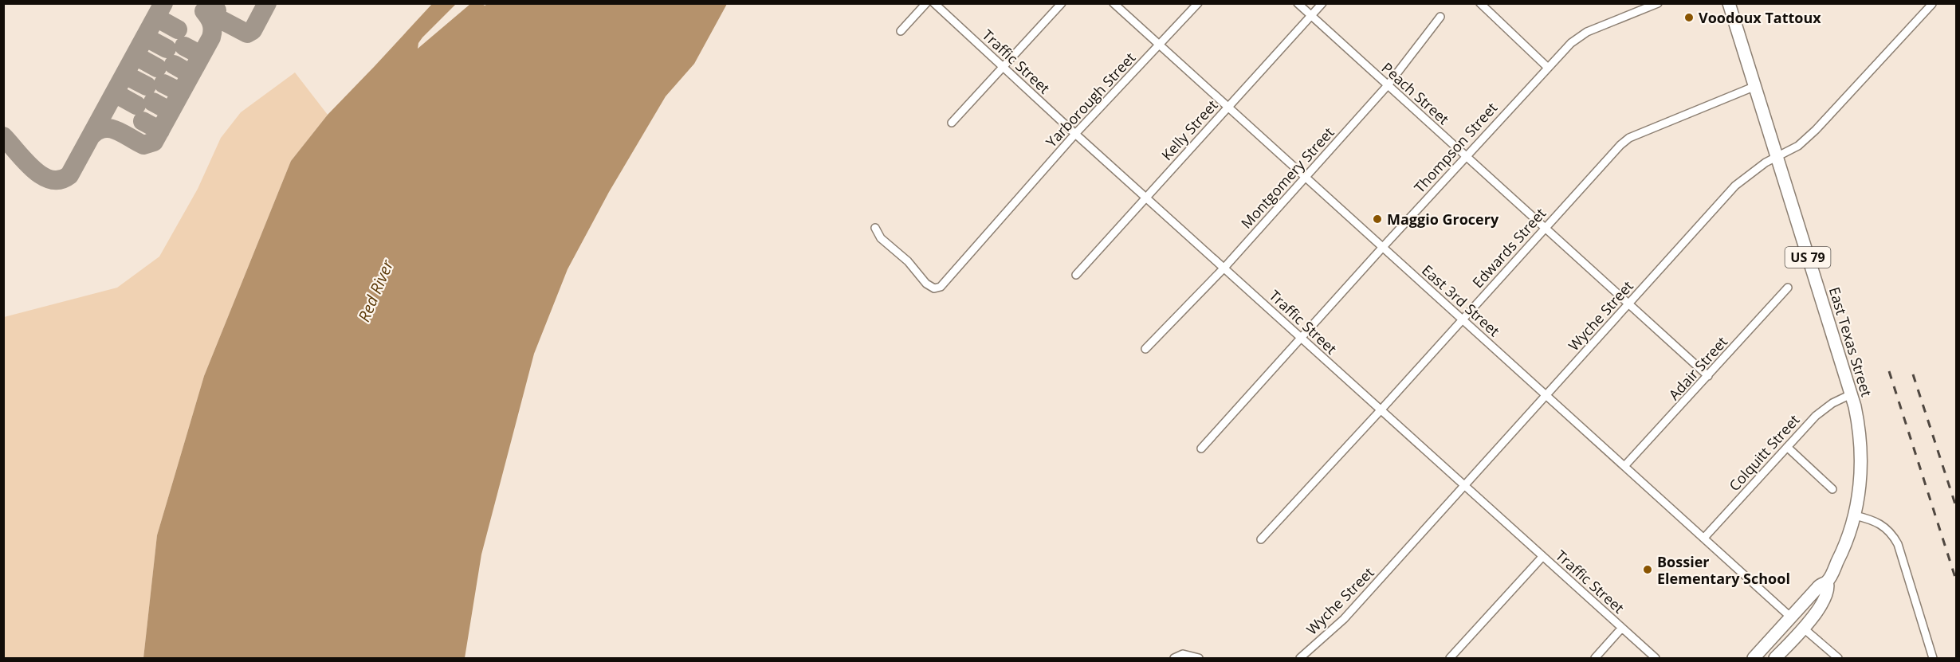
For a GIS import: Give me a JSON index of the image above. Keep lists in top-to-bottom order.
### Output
{
  "streets": {
    "main road": ["US 79", "East Texas Street"],
    "street": [
      "Traffic Street",
      "Peach Street",
      "Yarborough Street",
      "Kelly Street",
      "Thompson Street",
      "Montgomery Street",
      "Edwards Street",
      "East 3rd Street",
      "Wyche Street",
      "Adair Street",
      "Colquitt Street"
    ]
  },
  "crossings": [
    ["Traffic Street", "Yarborough Street"],
    ["Traffic Street", "Kelly Street"],
    ["Traffic Street", "Thompson Street"],
    ["Traffic Street", "Montgomery Street"],
    ["Traffic Street", "Edwards Street"],
    ["Traffic Street", "Wyche Street"],
    ["Peach Street", "Kelly Street"],
    ["Peach Street", "Thompson Street"],
    ["Peach Street", "Montgomery Street"],
    ["Peach Street", "Edwards Street"],
    ["Peach Street", "Wyche Street"],
    ["Peach Street", "Adair Street"],
    ["Yarborough Street", "East 3rd Street"],
    ["Kelly Street", "East 3rd Street"],
    ["Thompson Street", "East 3rd Street"],
    ["Montgomery Street", "East 3rd Street"],
    ["Edwards Street", "East 3rd Street"],
    ["Edwards Street", "East Texas Street"],
    ["East 3rd Street", "Wyche Street"],
    ["East 3rd Street", "East Texas Street"],
    ["East 3rd Street", "Adair Street"],
    ["East 3rd Street", "Colquitt Street"],
    ["Wyche Street", "East Texas Street"],
    ["East Texas Street", "Colquitt Street"]
  ],
  "water": ["Red River"],
  "places": ["Voodoux Tattoux", "Maggio Grocery", "Bossier Elementary School"]
}
